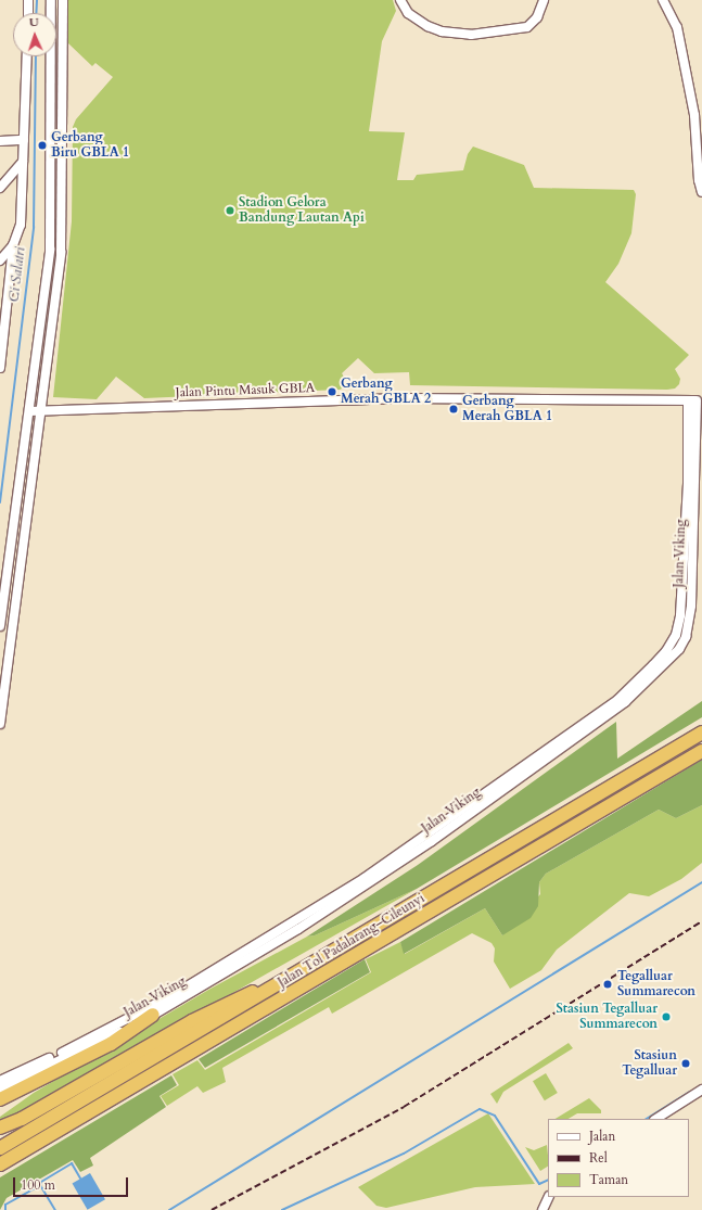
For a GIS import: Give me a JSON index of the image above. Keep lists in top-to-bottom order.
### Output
{
  "streets": {
    "highway": ["Jalan Tol Padalarang–Cileunyi"],
    "street": ["Jalan Pintu Masuk GBLA", "Jalan Viking"]
  },
  "crossings": [
    ["Jalan Pintu Masuk GBLA", "Jalan Viking"]
  ],
  "water": ["Ci Salatri"],
  "places": [
    "Gerbang Biru GBLA 1",
    "Stadion Gelora Bandung Lautan Api",
    "Gerbang Merah GBLA 2",
    "Gerbang Merah GBLA 1",
    "Tegalluar Summarecon",
    "Stasiun Tegalluar Summarecon",
    "Stasiun Tegalluar"
  ],
  "legend": ["Jalan", "Rel", "Taman"],
  "scale_bar": "100 m",
  "north": "top"
}
